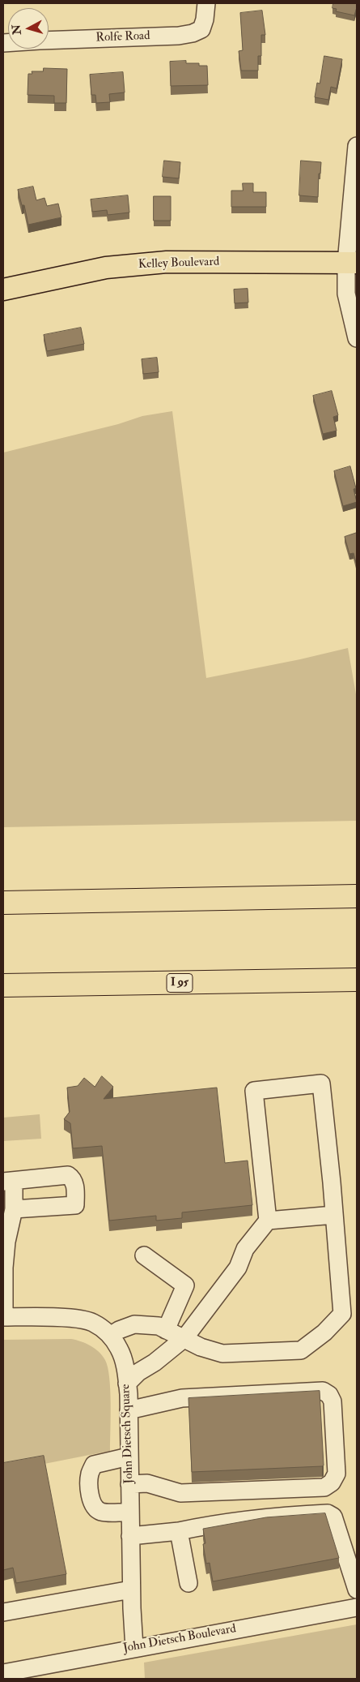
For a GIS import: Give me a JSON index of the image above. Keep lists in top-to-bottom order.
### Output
{
  "streets": {
    "highway": ["I 95"],
    "main road": ["Kelley Boulevard"],
    "street": ["Rolfe Road", "John Dietsch Square", "John Dietsch Boulevard"]
  },
  "crossings": [
    ["John Dietsch Square", "John Dietsch Boulevard"]
  ],
  "north": "left"
}
